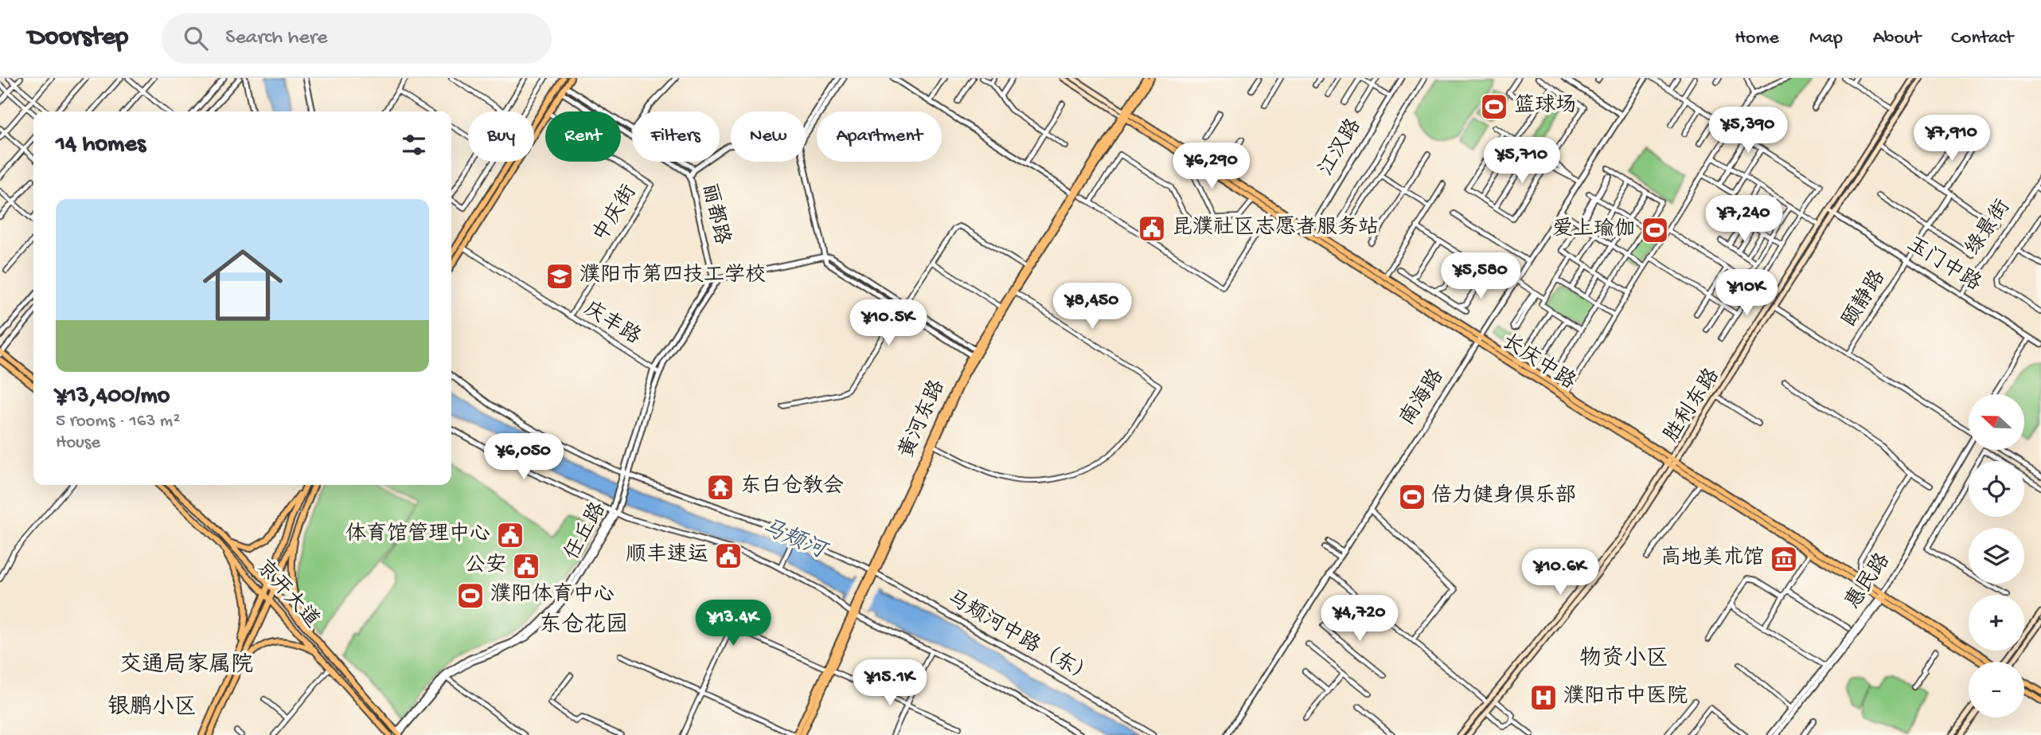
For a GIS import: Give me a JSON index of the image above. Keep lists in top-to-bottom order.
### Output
{
  "streets": {
    "main road": [
      "长庆中路",
      "胜利东路",
      "黄河东路",
      "京开大道"
    ],
    "street": [
      "江汉路",
      "中庆街",
      "丽都路",
      "绿景街",
      "玉门中路",
      "颐静路",
      "庆丰路",
      "南海路",
      "任丘路",
      "惠民路",
      "马颊河中路（东）"
    ]
  },
  "crossings": [
    ["江汉路", "长庆中路"],
    ["中庆街", "庆丰路"],
    ["丽都路", "任丘路"],
    ["绿景街", "玉门中路"],
    ["玉门中路", "颐静路"],
    ["玉门中路", "胜利东路"],
    ["庆丰路", "任丘路"],
    ["长庆中路", "南海路"],
    ["长庆中路", "胜利东路"],
    ["长庆中路", "黄河东路"],
    ["长庆中路", "惠民路"],
    ["黄河东路", "马颊河中路（东）"],
    ["任丘路", "京开大道"],
    ["任丘路", "马颊河中路（东）"]
  ],
  "districts": [
    "东仓花园",
    "物资小区",
    "交通局家属院",
    "银鹏小区"
  ],
  "water": ["马颊河"],
  "places": {
    "sports": [
      "篮球场",
      "爱上瑜伽",
      "倍力健身俱乐部",
      "濮阳体育中心"
    ],
    "public building": [
      "昆濮社区志愿者服务站",
      "体育馆管理中心",
      "顺丰速运",
      "公安"
    ],
    "school or university": ["濮阳市第四技工学校"],
    "temple": ["东白仓教会"],
    "museum": ["高地美术馆"],
    "hospital": ["濮阳市中医院"]
  },
  "north": "left",
  "page": {
    "header": "Doorstep",
    "search": "Search here",
    "nav": [
      "Home",
      "Map",
      "About",
      "Contact"
    ],
    "price": [
      "¥5,390",
      "¥7,910",
      "¥5,710",
      "¥6,290",
      "¥7,240",
      "¥5,580",
      "¥10K",
      "¥8,450",
      "¥10.5K",
      "¥6,050",
      "¥10.6K",
      "¥4,720",
      "¥13.4K",
      "¥15.1K"
    ],
    "chip": [
      "Buy",
      "Rent",
      "Filters",
      "New",
      "Apartment"
    ],
    "heading": "14 homes",
    "list": [
      {
        "name": "¥13,400/mo",
        "note": "5 rooms · 163 m² · House"
      }
    ],
    "map_buttons": ["+", "−"]
  }
}
